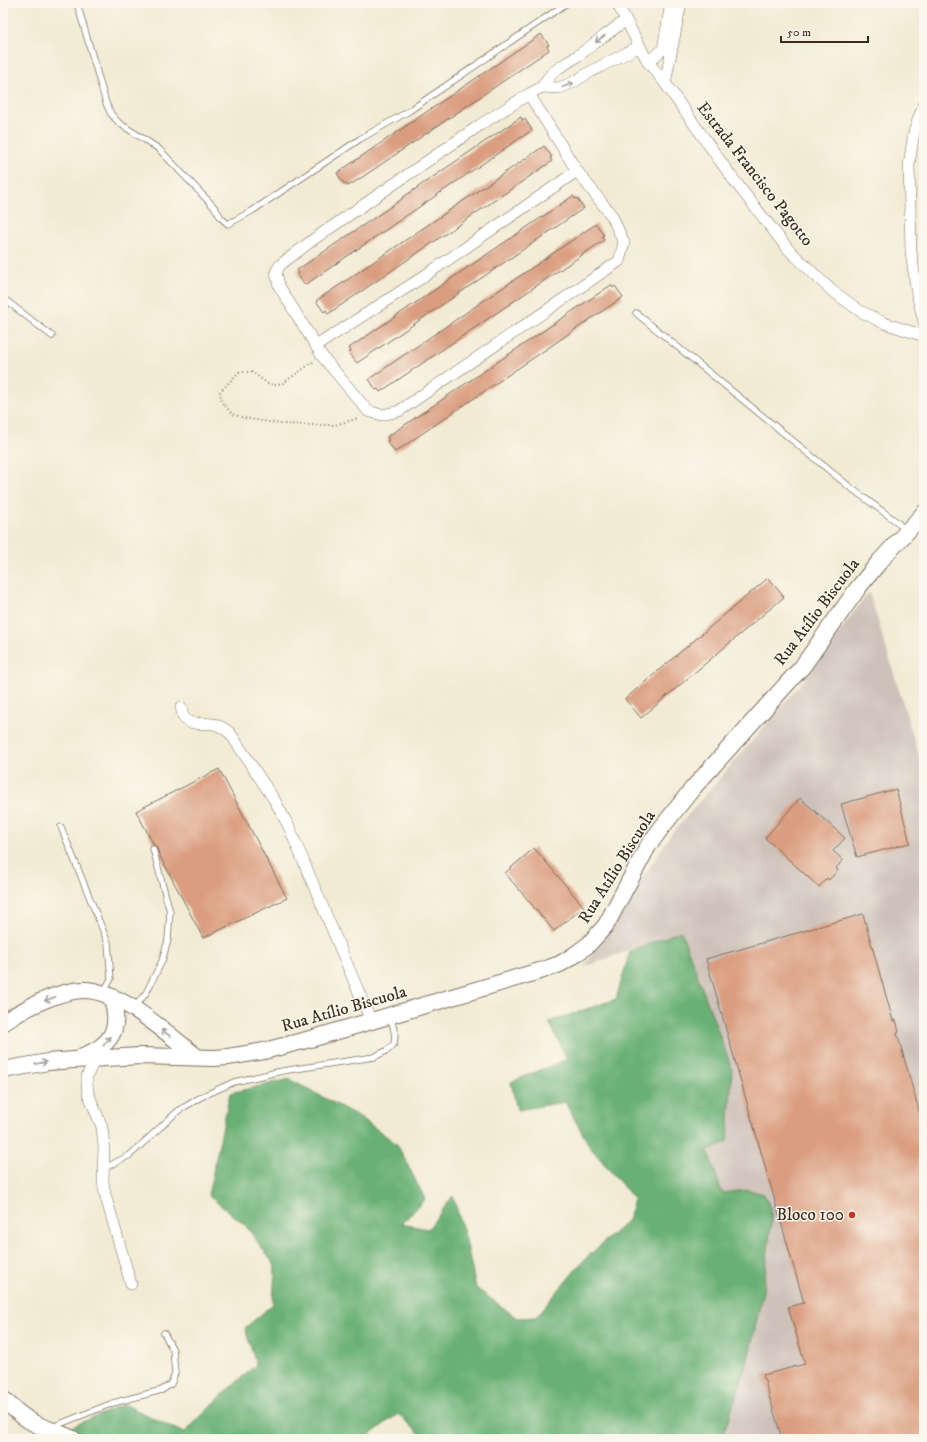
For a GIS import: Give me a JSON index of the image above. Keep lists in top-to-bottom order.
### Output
{
  "streets": {
    "street": ["Estrada Francisco Pagotto", "Rua Atílio Biscuola"]
  },
  "places": ["Bloco 100"],
  "scale_bar": "50 m"
}
